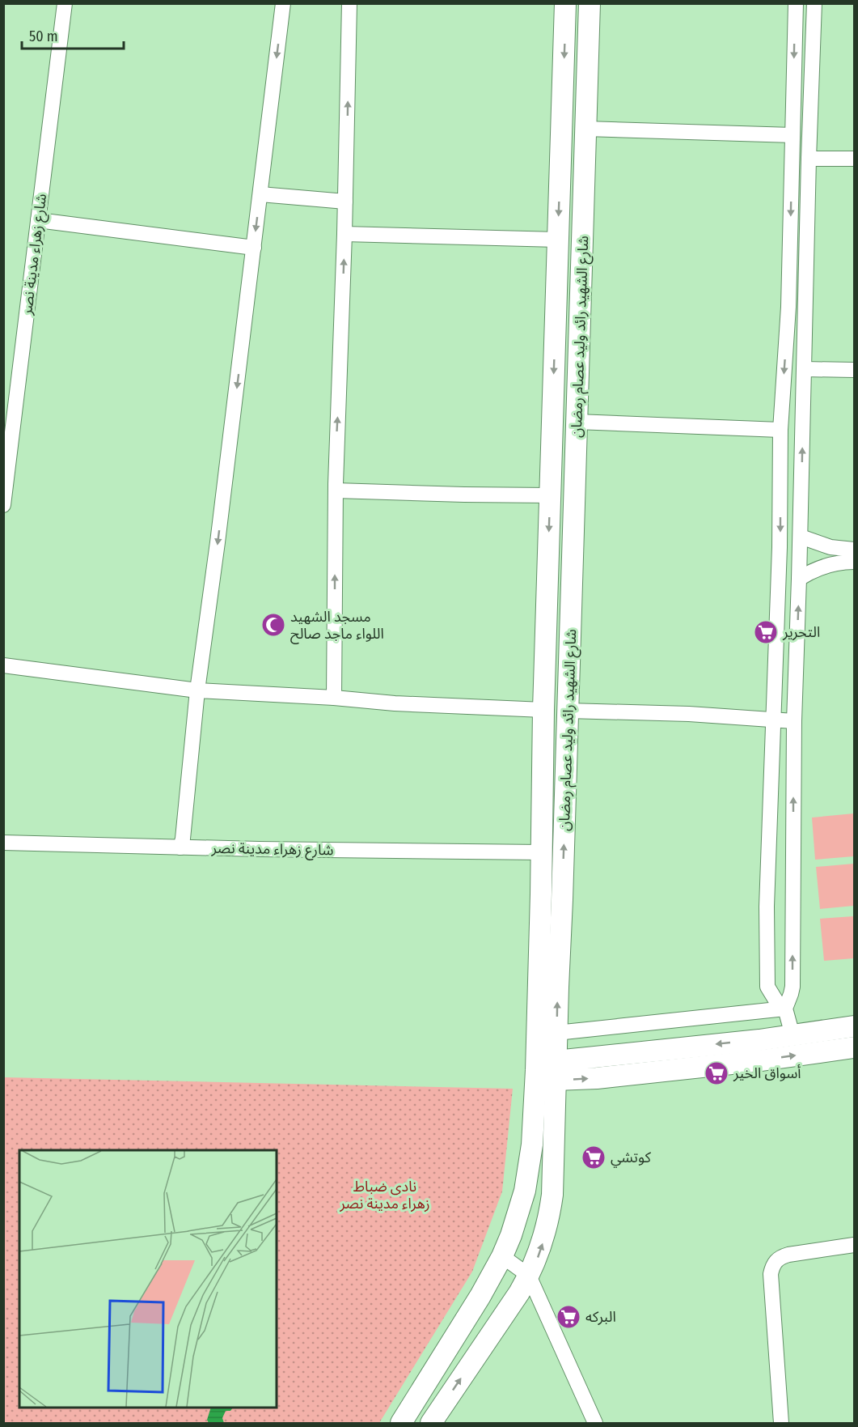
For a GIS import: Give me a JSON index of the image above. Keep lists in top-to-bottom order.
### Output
{
  "streets": {
    "street": ["شارع زهراء مدينة نصر", "شارع الشهيد رائد وليد عصام رمضان"]
  },
  "crossings": [
    ["شارع زهراء مدينة نصر", "شارع الشهيد رائد وليد عصام رمضان"]
  ],
  "parks": ["نادى ضباط زهراء مدينة نصر"],
  "places": {
    "mosque": ["مسجد الشهيد اللواء ماجد صالح"],
    "supermarket": [
      "التحرير",
      "أسواق الخير",
      "كوتشي",
      "البركه"
    ]
  },
  "scale_bar": "50 m"
}
